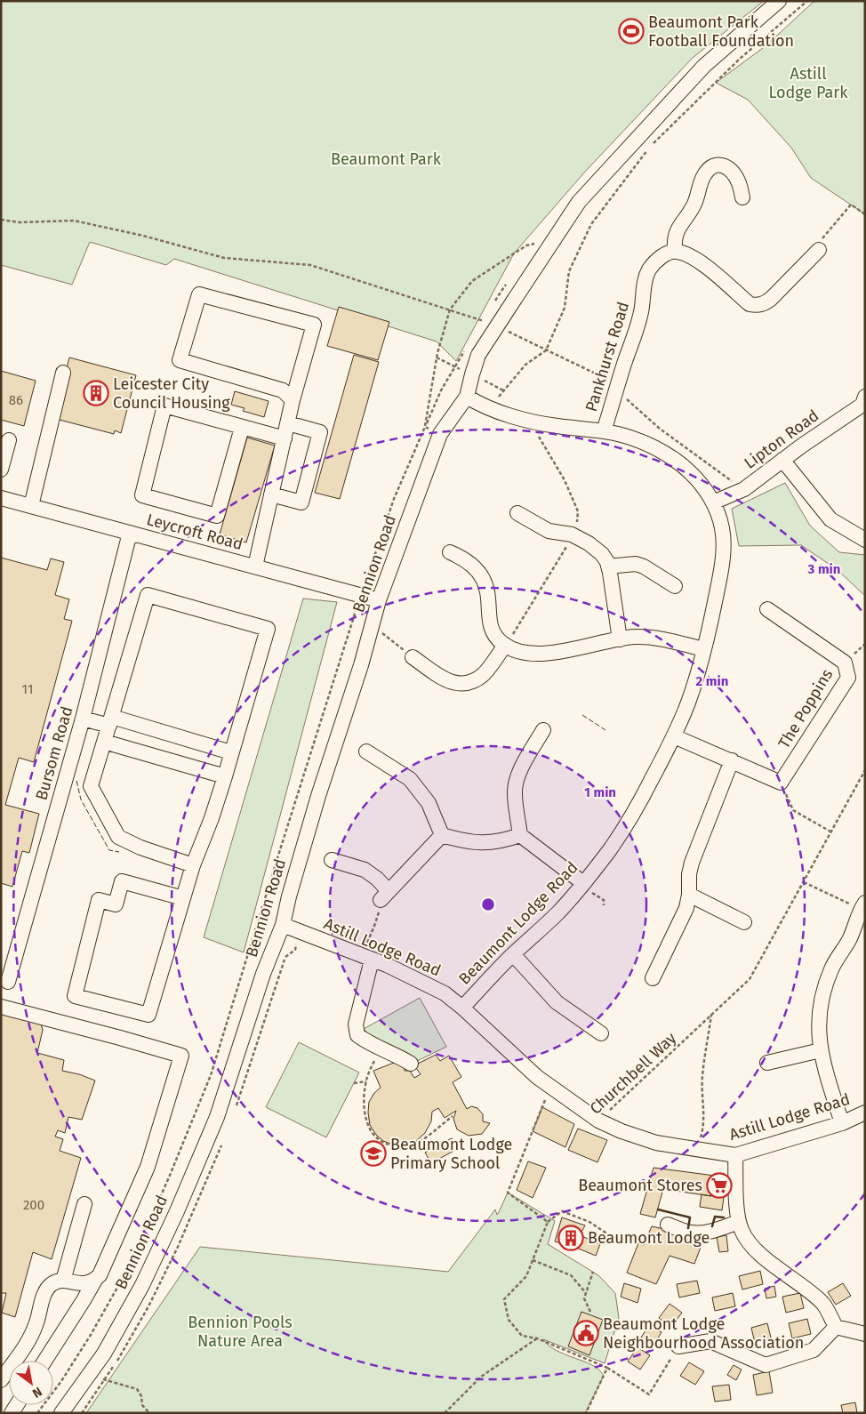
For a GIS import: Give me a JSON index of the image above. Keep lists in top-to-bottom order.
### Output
{
  "streets": {
    "street": [
      "Pankhurst Road",
      "Lipton Road",
      "Leycroft Road",
      "Bennion Road",
      "The Poppins",
      "Bursom Road",
      "Beaumont Lodge Road",
      "Astill Lodge Road"
    ],
    "path": ["Churchbell Way"]
  },
  "crossings": [
    ["Pankhurst Road", "Beaumont Lodge Road"],
    ["Lipton Road", "Beaumont Lodge Road"],
    ["Leycroft Road", "Bennion Road"],
    ["Leycroft Road", "Bursom Road"],
    ["Bennion Road", "Beaumont Lodge Road"],
    ["Bennion Road", "Astill Lodge Road"],
    ["Beaumont Lodge Road", "Astill Lodge Road"],
    ["Astill Lodge Road", "Churchbell Way"]
  ],
  "parks": ["Astill Lodge Park", "Beaumont Park", "Bennion Pools Nature Area"],
  "places": {
    "sports": ["Beaumont Park Football Foundation"],
    "building": ["Leicester City Council Housing", "Beaumont Lodge"],
    "school or university": ["Beaumont Lodge Primary School"],
    "supermarket": ["Beaumont Stores"],
    "public building": ["Beaumont Lodge Neighbourhood Association"]
  },
  "house_numbers": ["86", "11", "200"],
  "north": "bottom right",
  "rings": ["3 min", "2 min", "1 min"]
}
